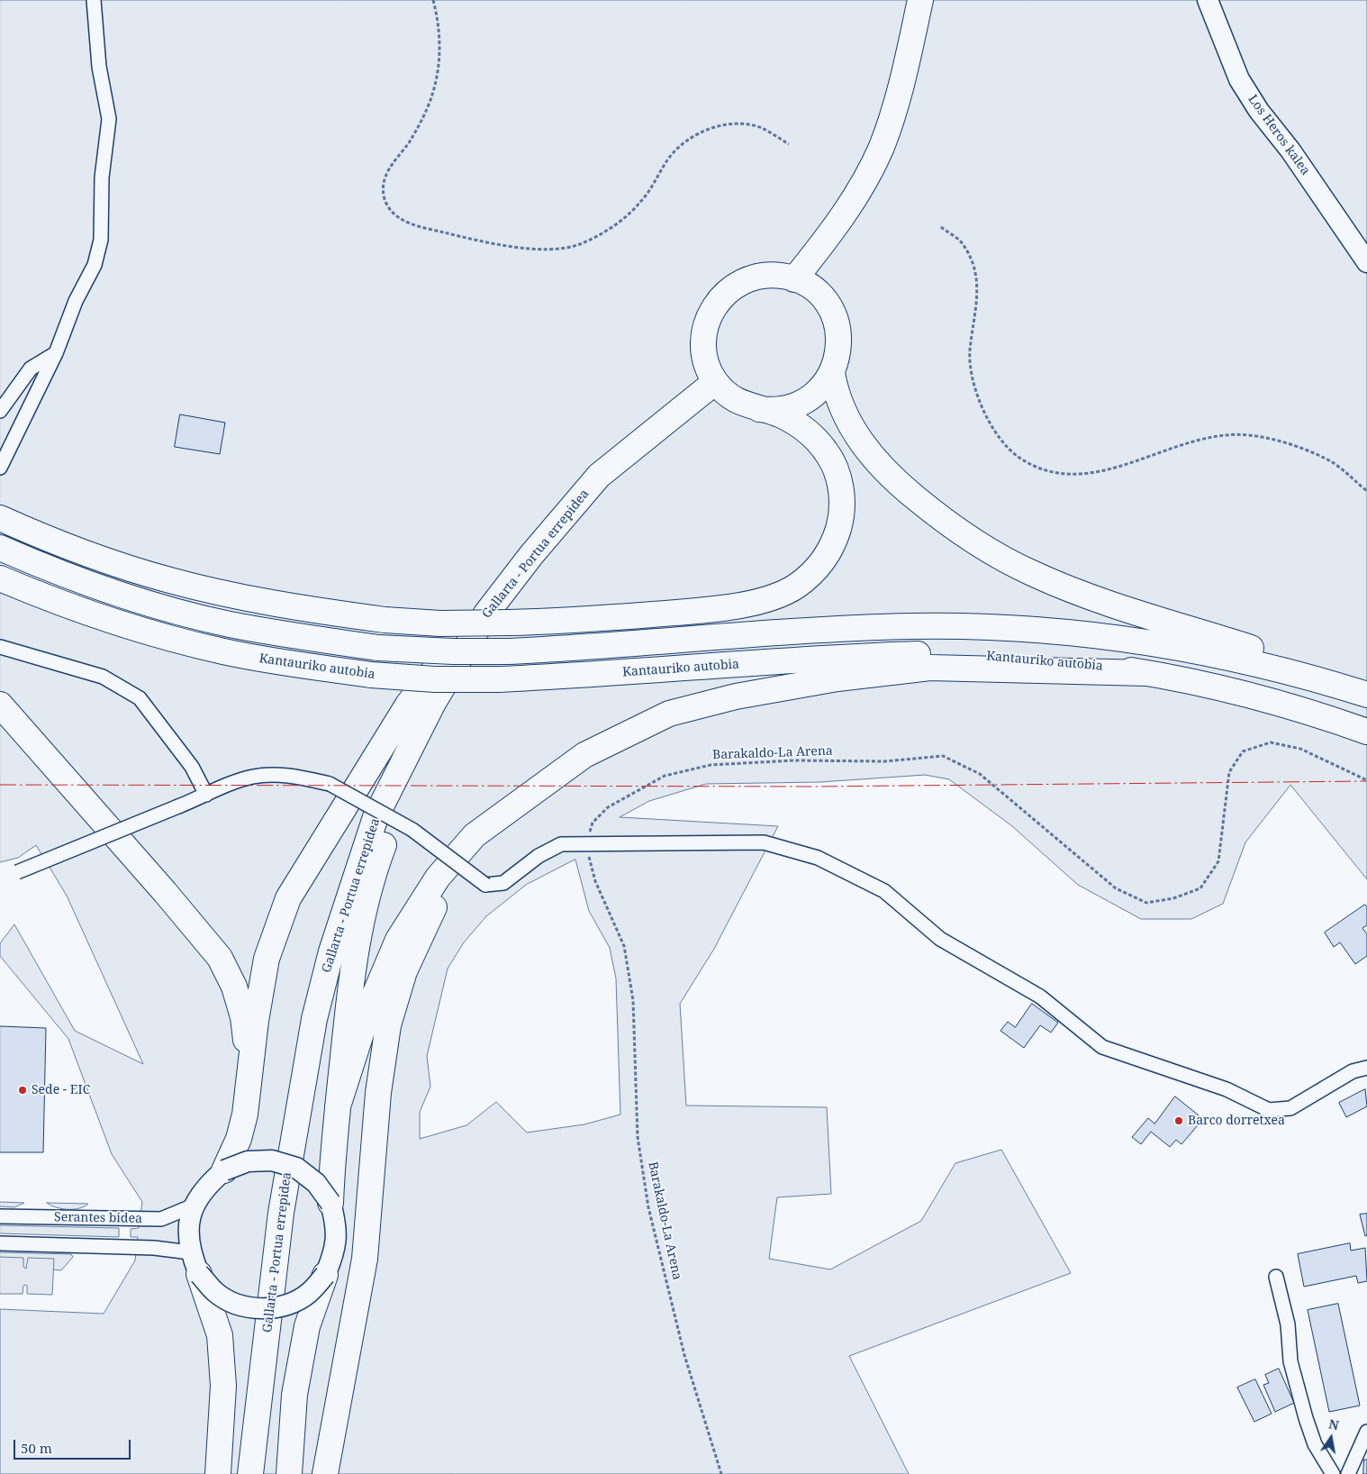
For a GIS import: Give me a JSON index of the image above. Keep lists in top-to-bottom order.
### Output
{
  "streets": {
    "highway": ["Gallarta - Portua errepidea", "Kantauriko autobia"],
    "street": ["Los Heros kalea", "Serantes bidea"],
    "path": ["Barakaldo-La Arena"]
  },
  "places": ["Sede - EIC", "Barco dorretxea"],
  "scale_bar": "50 m",
  "north": "top"
}
